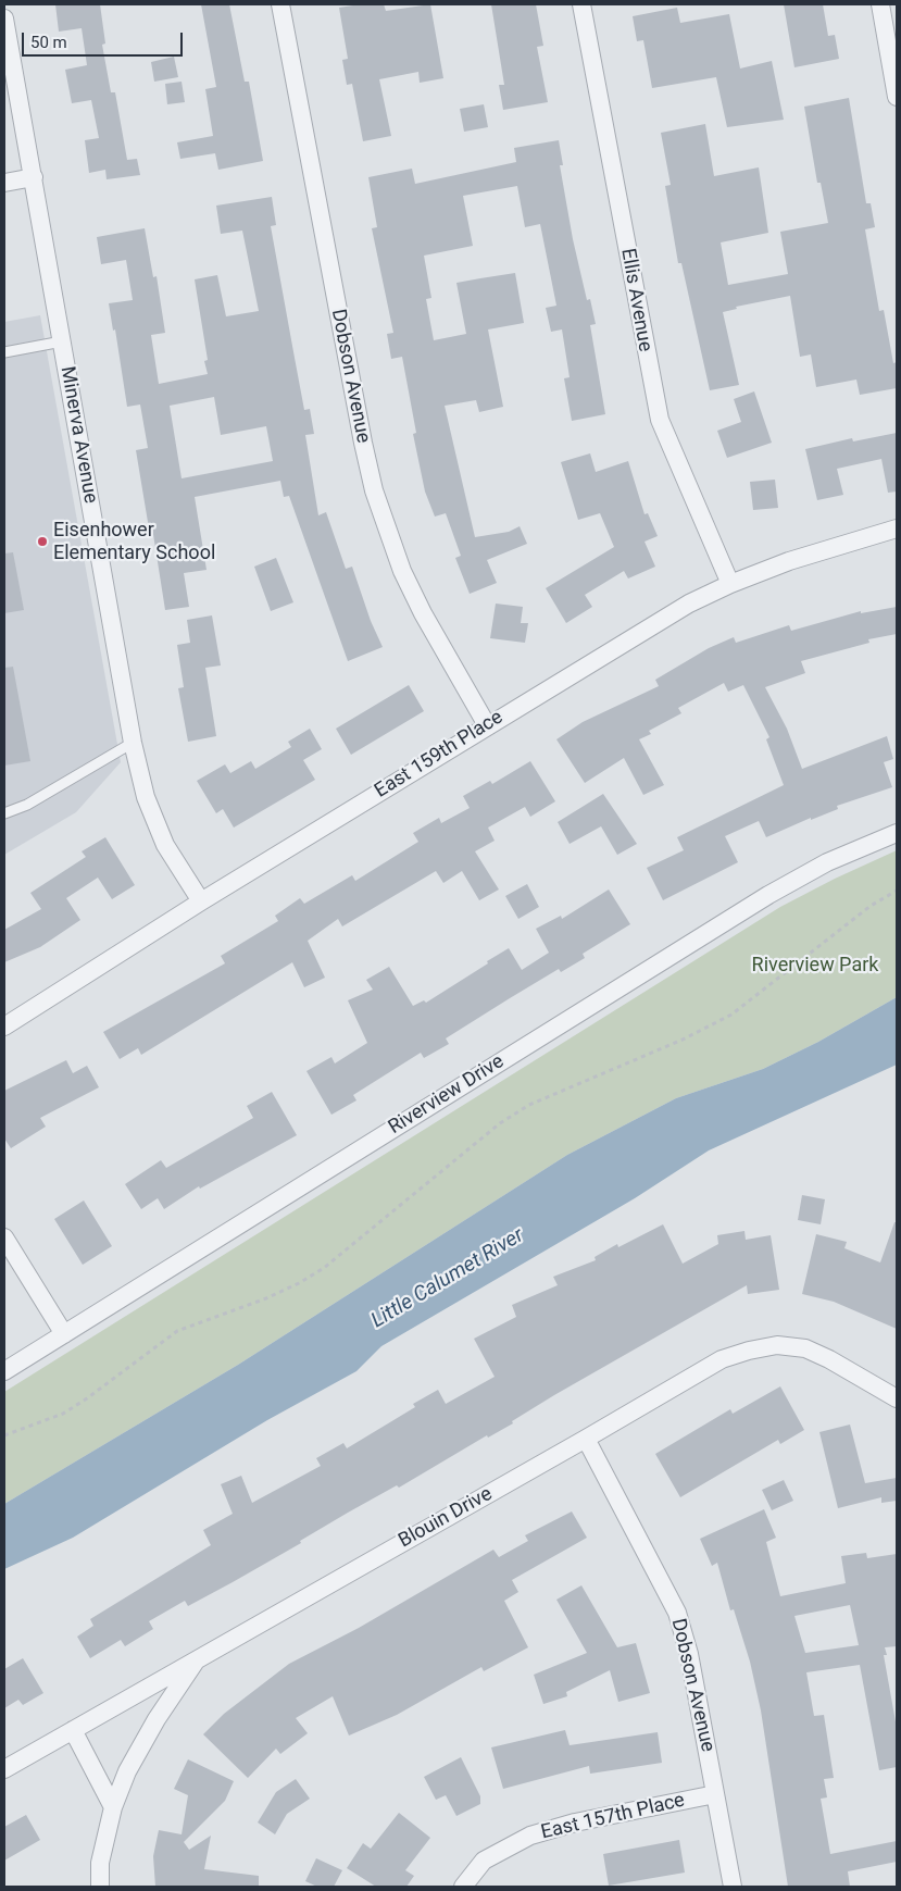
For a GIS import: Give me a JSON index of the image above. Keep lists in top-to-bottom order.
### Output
{
  "streets": {
    "street": [
      "Ellis Avenue",
      "Dobson Avenue",
      "Minerva Avenue",
      "East 159th Place",
      "Riverview Drive",
      "Blouin Drive",
      "East 157th Place"
    ]
  },
  "crossings": [
    ["Ellis Avenue", "East 159th Place"],
    ["Dobson Avenue", "East 159th Place"],
    ["Dobson Avenue", "Blouin Drive"],
    ["Dobson Avenue", "East 157th Place"],
    ["Minerva Avenue", "East 159th Place"]
  ],
  "water": ["Little Calumet River"],
  "parks": ["Riverview Park"],
  "places": ["Eisenhower Elementary School"],
  "scale_bar": "50 m"
}
